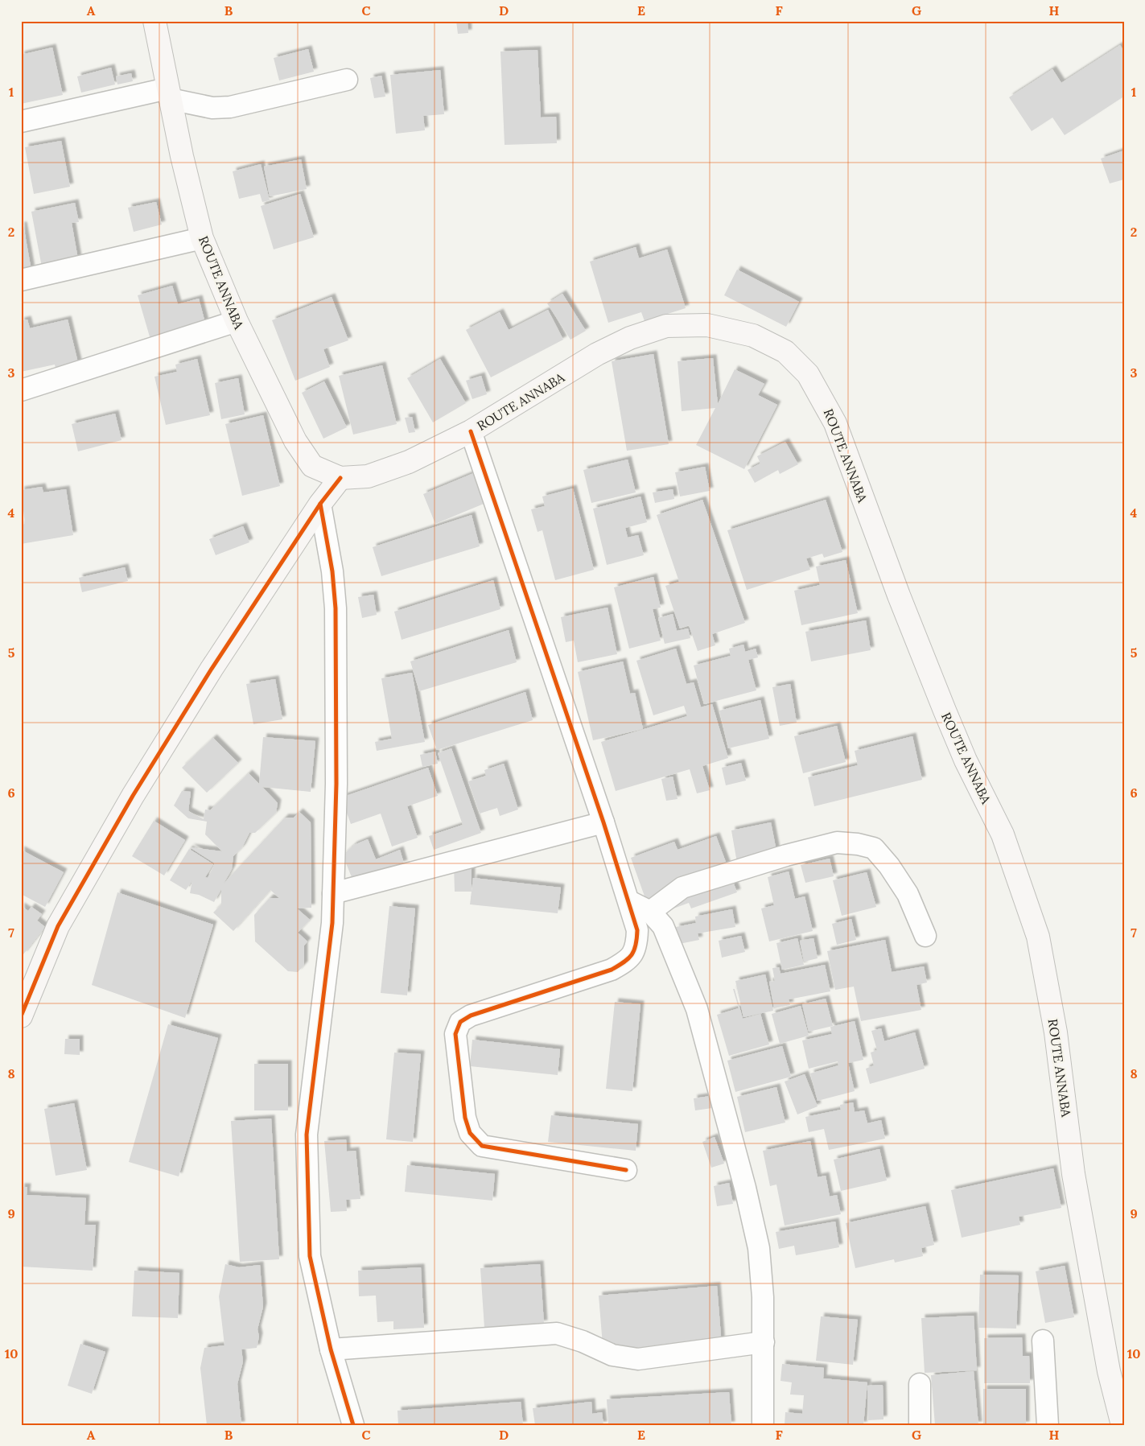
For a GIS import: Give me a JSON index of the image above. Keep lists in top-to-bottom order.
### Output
{
  "streets": {
    "main road": ["ROUTE ANNABA"]
  },
  "grid": {
    "columns": [
      "A",
      "B",
      "C",
      "D",
      "E",
      "F",
      "G",
      "H"
    ],
    "rows": [
      "1",
      "2",
      "3",
      "4",
      "5",
      "6",
      "7",
      "8",
      "9",
      "10"
    ]
  }
}
